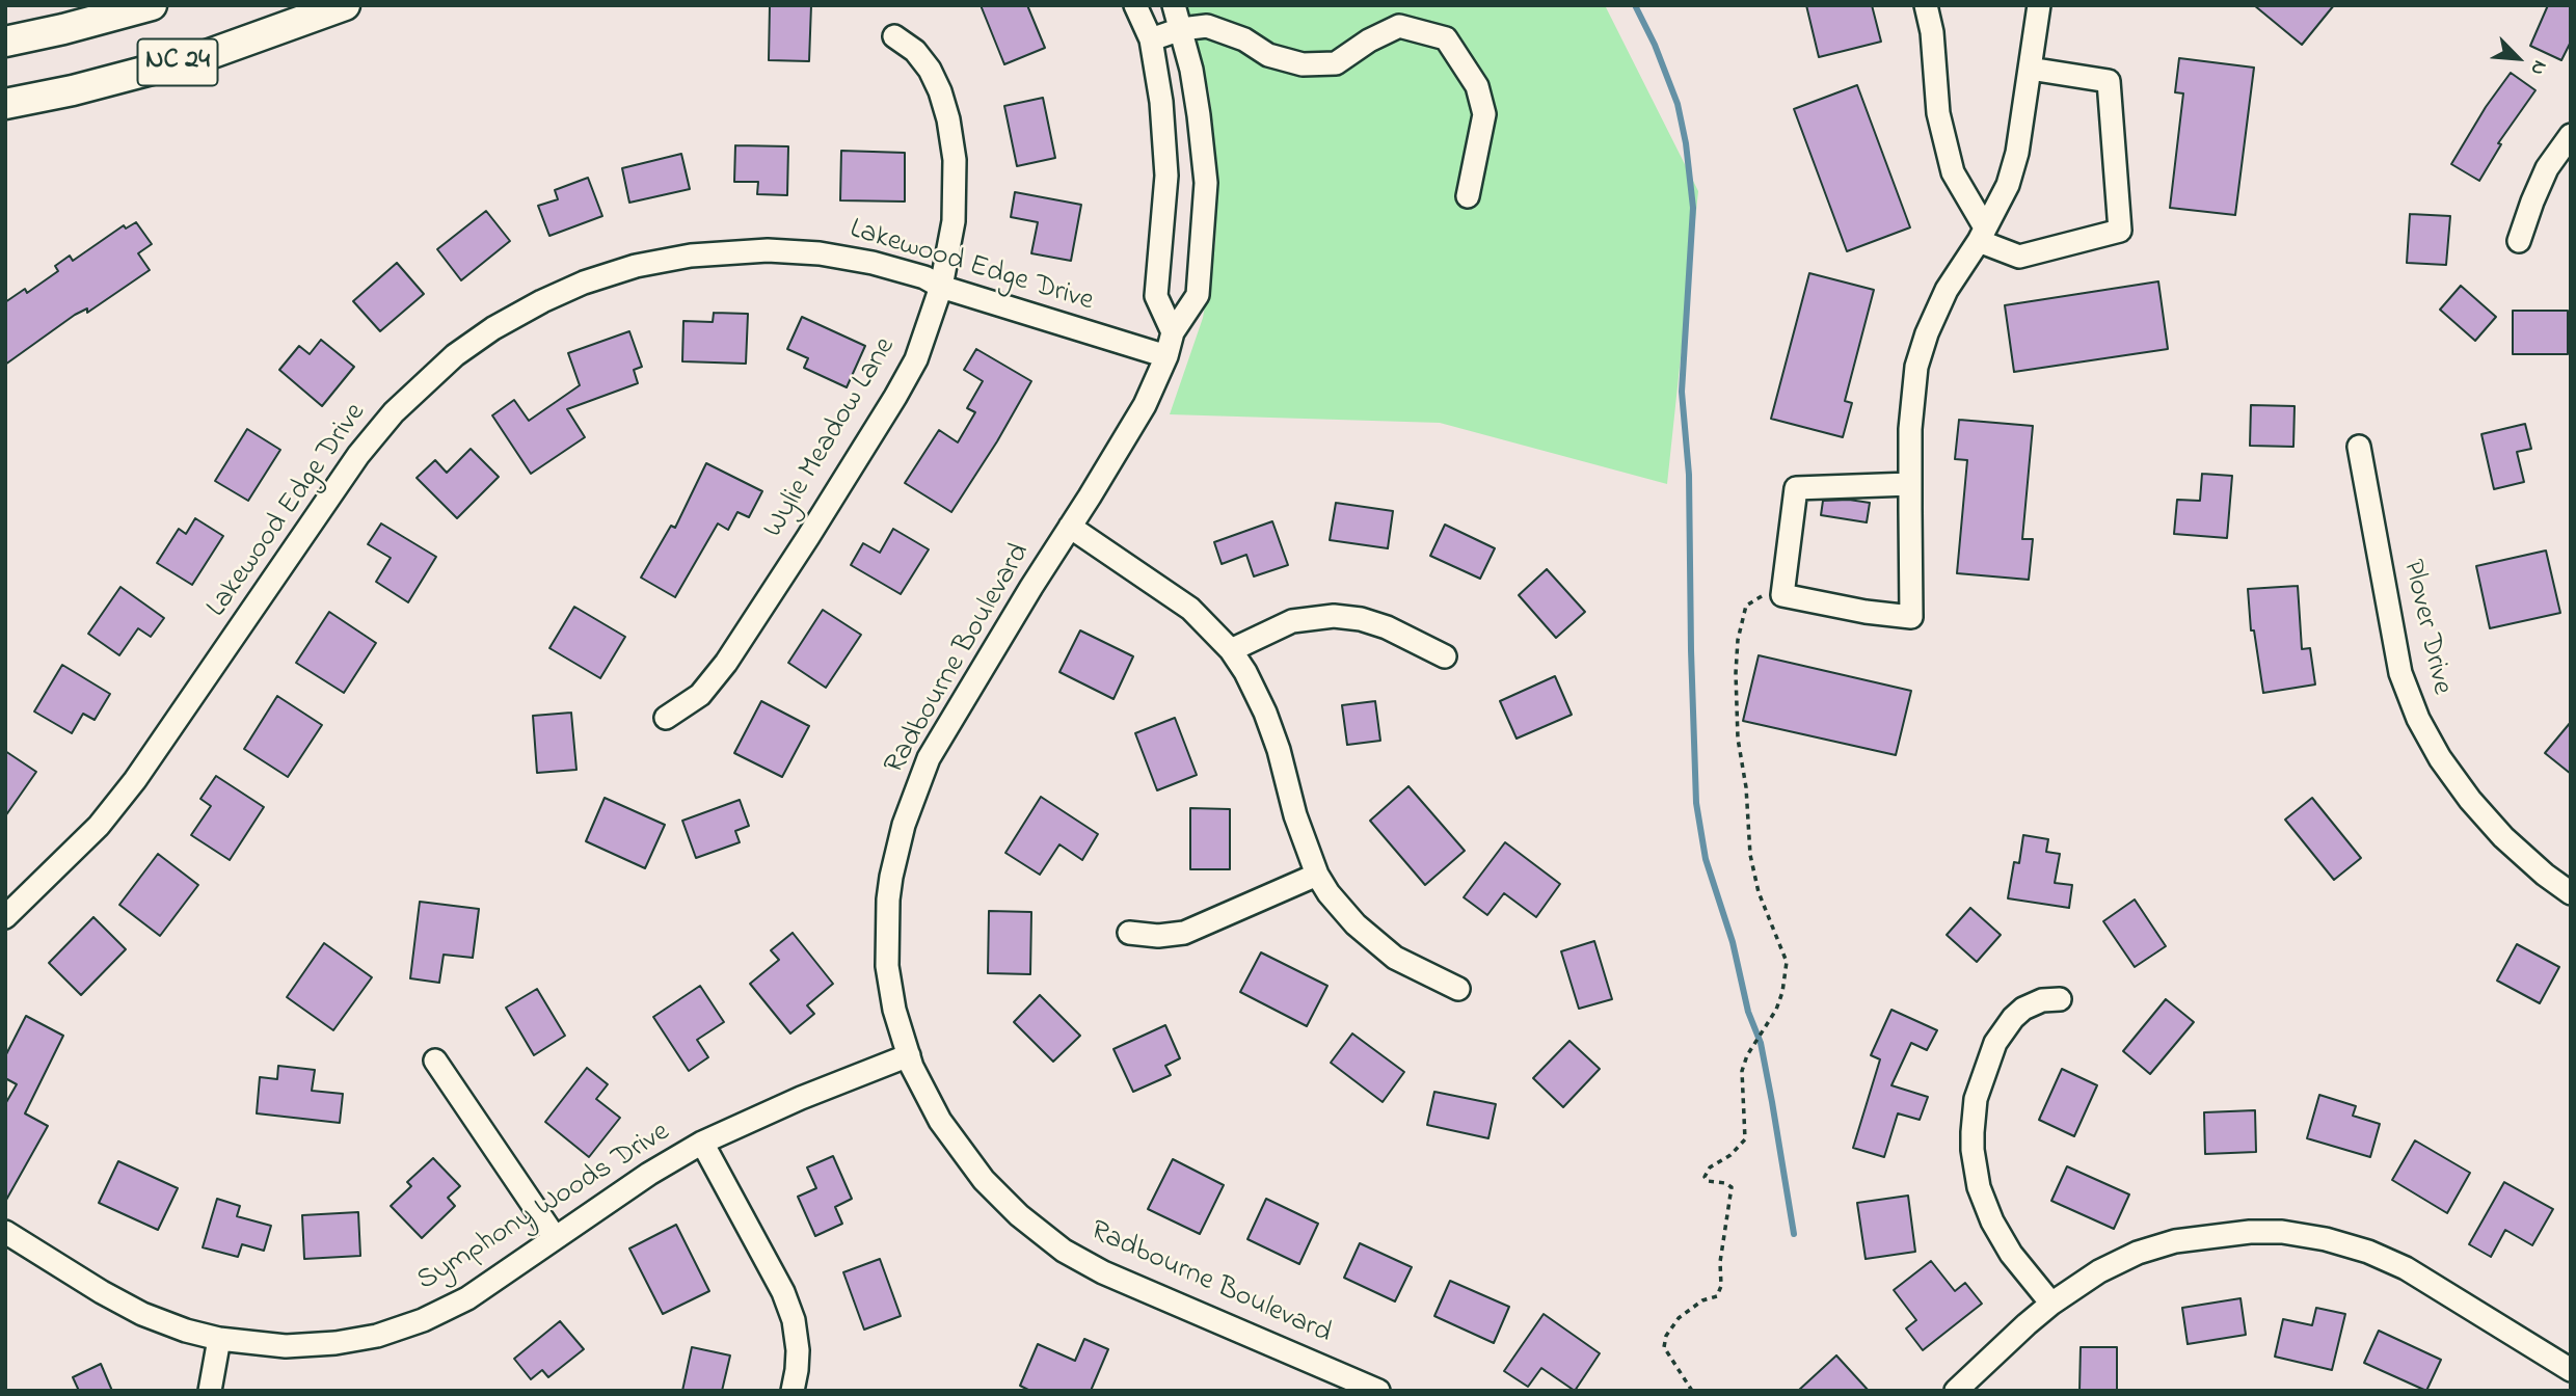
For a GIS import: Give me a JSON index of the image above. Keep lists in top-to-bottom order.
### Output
{
  "streets": {
    "main road": ["NC 24"],
    "street": [
      "Lakewood Edge Drive",
      "Wylie Meadow Lane",
      "Plover Drive",
      "Radbourne Boulevard",
      "Symphony Woods Drive"
    ]
  },
  "crossings": [
    ["Lakewood Edge Drive", "Wylie Meadow Lane"],
    ["Lakewood Edge Drive", "Radbourne Boulevard"],
    ["Radbourne Boulevard", "Symphony Woods Drive"]
  ],
  "north": "bottom right"
}
